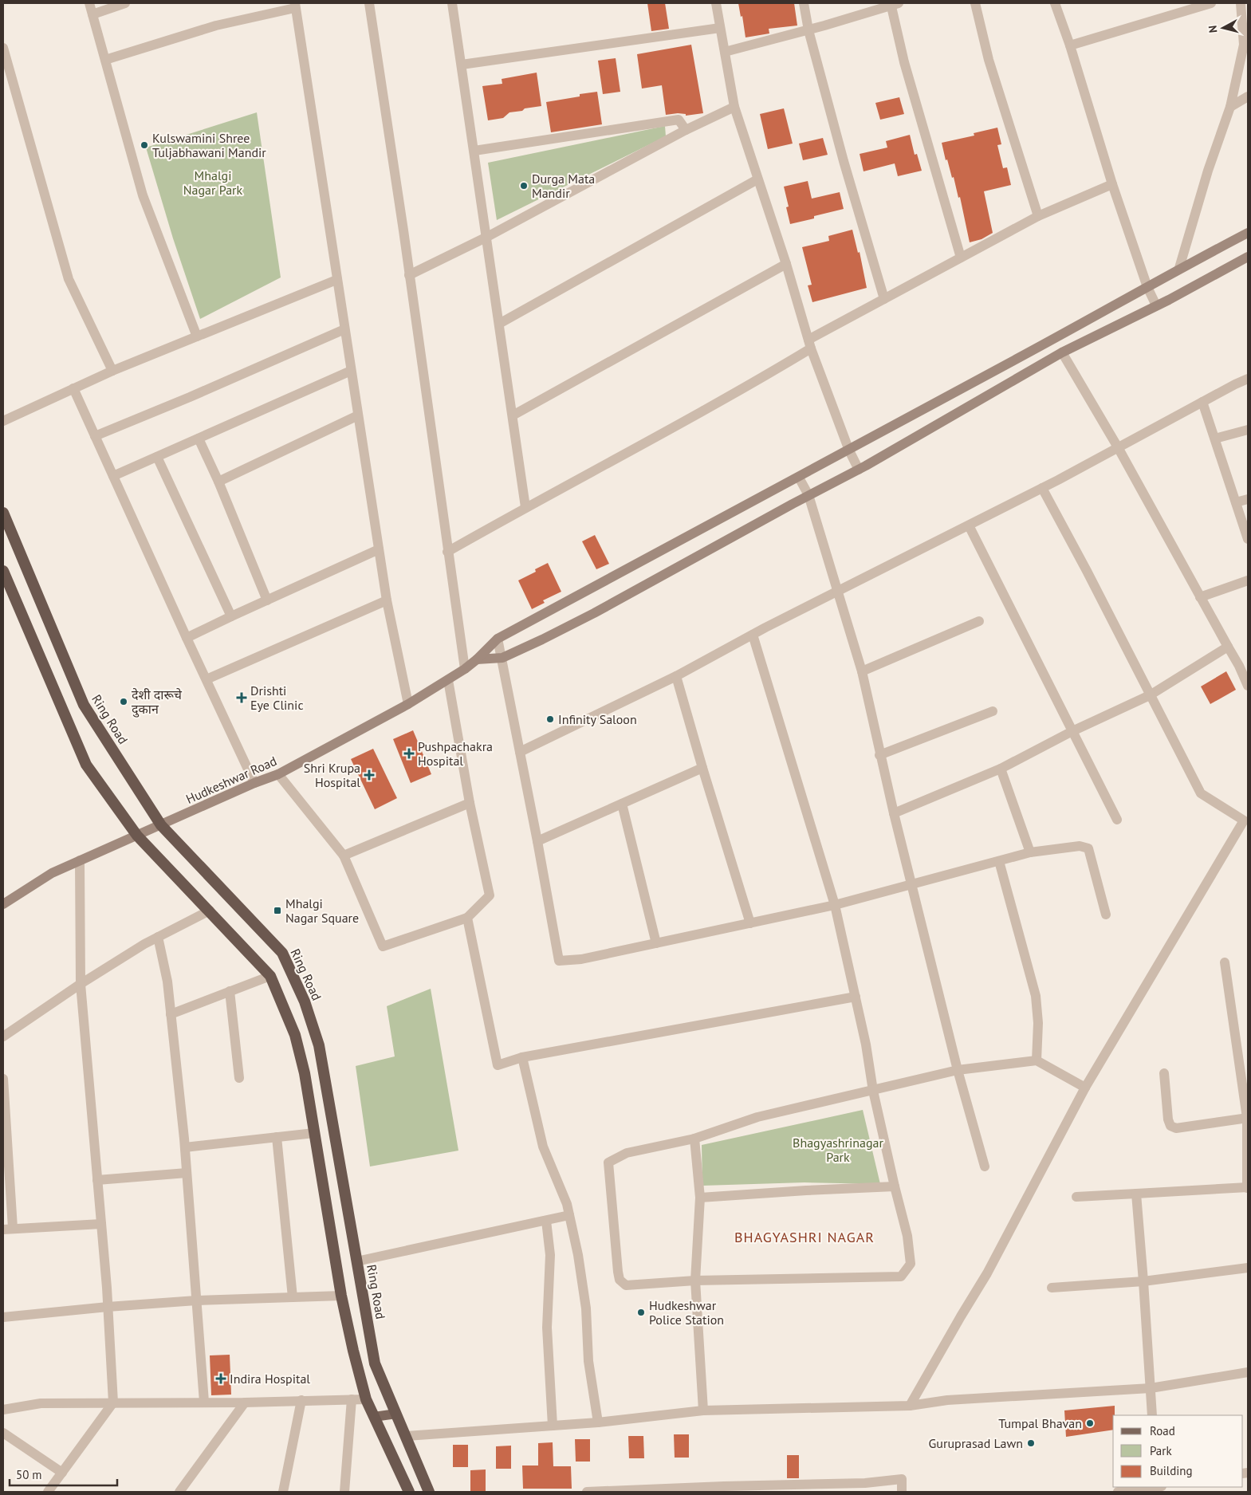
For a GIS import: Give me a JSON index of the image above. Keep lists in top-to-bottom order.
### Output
{
  "streets": {
    "highway": ["Ring Road"],
    "main road": ["Hudkeshwar Road"]
  },
  "crossings": [
    ["Ring Road", "Hudkeshwar Road"]
  ],
  "districts": ["BHAGYASHRI NAGAR"],
  "parks": ["Mhalgi Nagar Park", "Bhagyashrinagar Park"],
  "places": {
    "other": [
      "Kulswamini Shree Tuljabhawani Mandir",
      "Durga Mata Mandir",
      "देशी दारूचे दुकान",
      "Infinity Saloon",
      "Hudkeshwar Police Station",
      "Tumpal Bhavan",
      "Guruprasad Lawn"
    ],
    "health": [
      "Drishti Eye Clinic",
      "Pushpachakra Hospital",
      "Shri Krupa Hospital",
      "Indira Hospital"
    ],
    "transit": ["Mhalgi Nagar Square"]
  },
  "legend": ["Road", "Park", "Building"],
  "scale_bar": "50 m",
  "north": "left"
}
